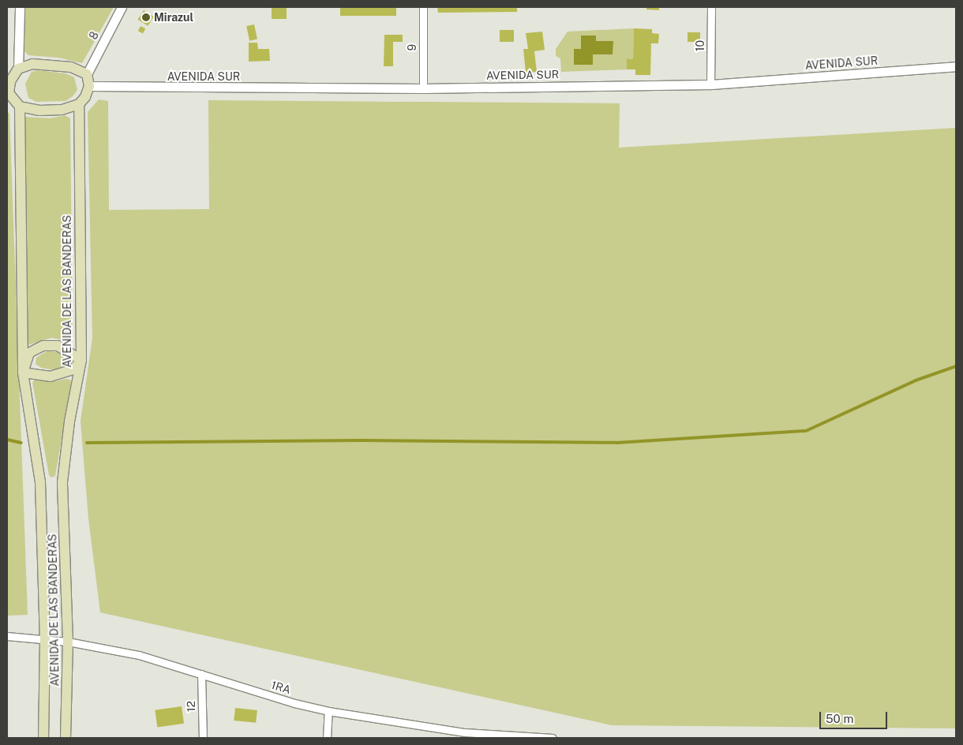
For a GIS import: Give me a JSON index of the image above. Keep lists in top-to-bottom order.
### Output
{
  "streets": {
    "main road": ["AVENIDA DE LAS BANDERAS"],
    "street": [
      "8",
      "10",
      "9",
      "AVENIDA SUR",
      "1RA",
      "12"
    ]
  },
  "crossings": [
    ["8", "AVENIDA SUR"],
    ["8", "AVENIDA DE LAS BANDERAS"],
    ["10", "AVENIDA SUR"],
    ["9", "AVENIDA SUR"],
    ["AVENIDA SUR", "AVENIDA DE LAS BANDERAS"],
    ["AVENIDA DE LAS BANDERAS", "1RA"],
    ["1RA", "12"]
  ],
  "places": ["Mirazul"],
  "scale_bar": "50 m"
}
